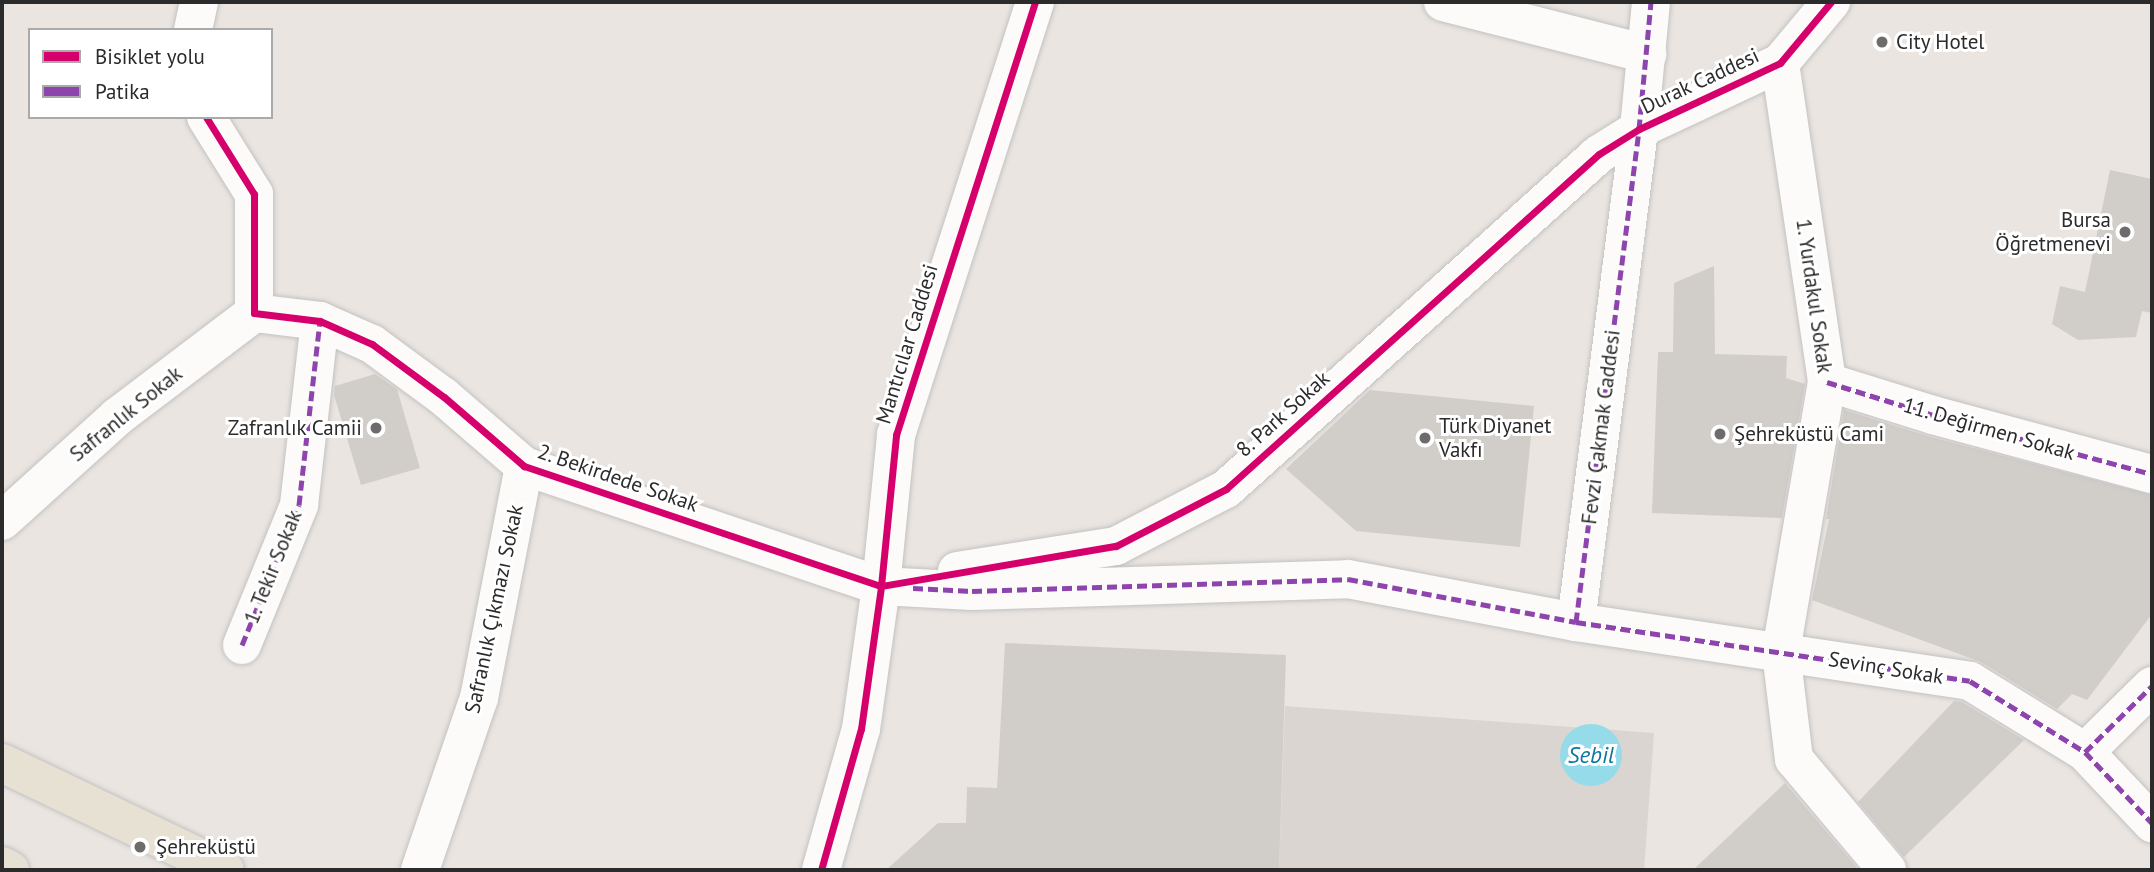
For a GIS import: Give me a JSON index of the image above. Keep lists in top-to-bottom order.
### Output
{
  "streets": {
    "street": [
      "Durak Caddesi",
      "1. Yurdakul Sokak",
      "Mantıcılar Caddesi",
      "Safranlık Sokak",
      "8. Park Sokak",
      "Fevzi Çakmak Caddesi",
      "11. Değirmen Sokak",
      "2. Bekirdede Sokak",
      "1. Tekir Sokak",
      "Safranlık Çıkmazı Sokak",
      "Sevinç Sokak"
    ]
  },
  "crossings": [
    ["Durak Caddesi", "1. Yurdakul Sokak"],
    ["Durak Caddesi", "8. Park Sokak"],
    ["Durak Caddesi", "Fevzi Çakmak Caddesi"],
    ["1. Yurdakul Sokak", "11. Değirmen Sokak"],
    ["1. Yurdakul Sokak", "Sevinç Sokak"],
    ["Mantıcılar Caddesi", "8. Park Sokak"],
    ["Mantıcılar Caddesi", "2. Bekirdede Sokak"],
    ["Safranlık Sokak", "2. Bekirdede Sokak"],
    ["8. Park Sokak", "Fevzi Çakmak Caddesi"],
    ["8. Park Sokak", "2. Bekirdede Sokak"],
    ["Fevzi Çakmak Caddesi", "Sevinç Sokak"],
    ["2. Bekirdede Sokak", "1. Tekir Sokak"],
    ["2. Bekirdede Sokak", "Safranlık Çıkmazı Sokak"]
  ],
  "water": ["Sebil"],
  "places": [
    "City Hotel",
    "Bursa Öğretmenevi",
    "Zafranlık Camii",
    "Şehreküstü Cami",
    "Türk Diyanet Vakfı",
    "Şehreküstü"
  ],
  "legend": ["Bisiklet yolu", "Patika"]
}
